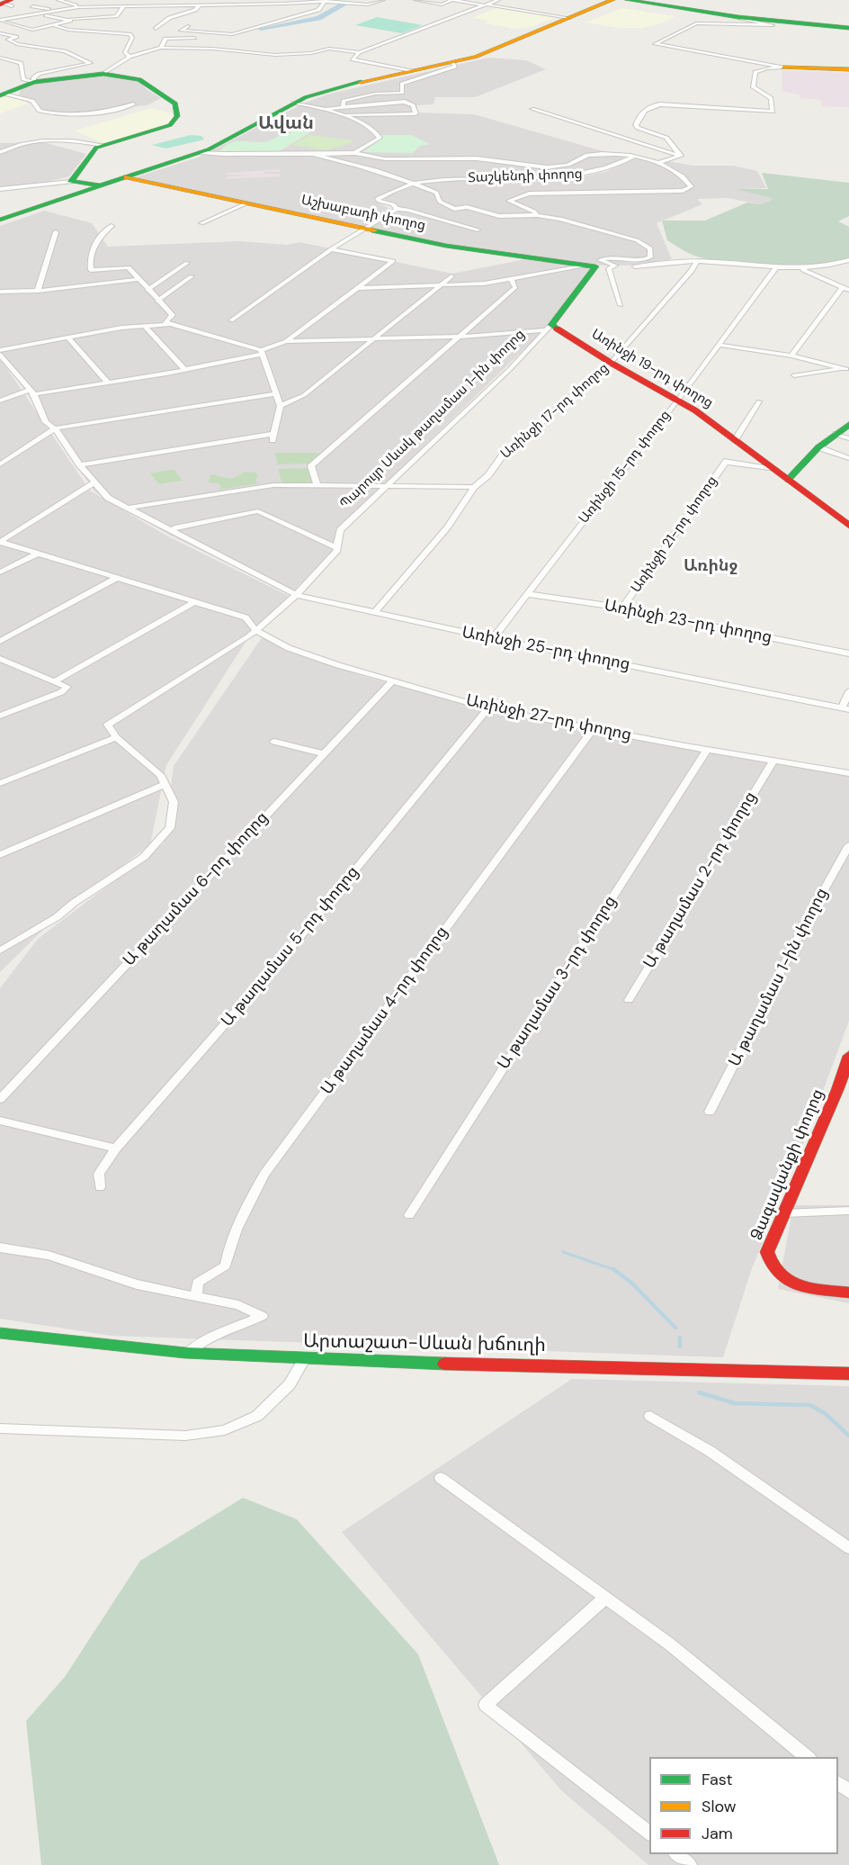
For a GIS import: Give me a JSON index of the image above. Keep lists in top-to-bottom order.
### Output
{
  "streets": {
    "main road": [
      "Աշխաբադի փողոց",
      "Առինջի 19-րդ փողոց",
      "Պարույր Սևակ թաղամաս 1-ին փողոց",
      "Ձագավանքի փողոց",
      "Արտաշատ-Սևան խճուղի"
    ],
    "street": [
      "Տաշկենդի փողոց",
      "Առինջի 17-րդ փողոց",
      "Առինջի 15-րդ փողոց",
      "Առինջի 21-րդ փողոց",
      "Առինջի 23-րդ փողոց",
      "Առինջի 25-րդ փողոց",
      "Առինջի 27-րդ փողոց",
      "Ա թաղամաս 2-րդ փողոց",
      "Ա թաղամաս 6-րդ փողոց",
      "Ա թաղամաս 5-րդ փողոց",
      "Ա թաղամաս 1-ին փողոց",
      "Ա թաղամաս 3-րդ փողոց",
      "Ա թաղամաս 4-րդ փողոց"
    ]
  },
  "crossings": [
    ["Տաշկենդի փողոց", "Աշխաբադի փողոց"],
    ["Տաշկենդի փողոց", "Պարույր Սևակ թաղամաս 1-ին փողոց"],
    ["Աշխաբադի փողոց", "Պարույր Սևակ թաղամաս 1-ին փողոց"],
    ["Առինջի 19-րդ փողոց", "Առինջի 17-րդ փողոց"],
    ["Առինջի 19-րդ փողոց", "Պարույր Սևակ թաղամաս 1-ին փողոց"],
    ["Առինջի 19-րդ փողոց", "Առինջի 15-րդ փողոց"],
    ["Առինջի 19-րդ փողոց", "Առինջի 21-րդ փողոց"],
    ["Առինջի 17-րդ փողոց", "Առինջի 25-րդ փողոց"],
    ["Պարույր Սևակ թաղամաս 1-ին փողոց", "Առինջի 25-րդ փողոց"],
    ["Առինջի 15-րդ փողոց", "Առինջի 23-րդ փողոց"],
    ["Առինջի 15-րդ փողոց", "Առինջի 25-րդ փողոց"],
    ["Առինջի 21-րդ փողոց", "Առինջի 23-րդ փողոց"],
    ["Առինջի 27-րդ փողոց", "Ա թաղամաս 2-րդ փողոց"],
    ["Առինջի 27-րդ փողոց", "Ա թաղամաս 6-րդ փողոց"],
    ["Առինջի 27-րդ փողոց", "Ա թաղամաս 5-րդ փողոց"],
    ["Առինջի 27-րդ փողոց", "Ա թաղամաս 3-րդ փողոց"],
    ["Առինջի 27-րդ փողոց", "Ա թաղամաս 4-րդ փողոց"]
  ],
  "districts": ["Ավան", "Առինջ"],
  "legend": ["Fast", "Slow", "Jam"]
}
